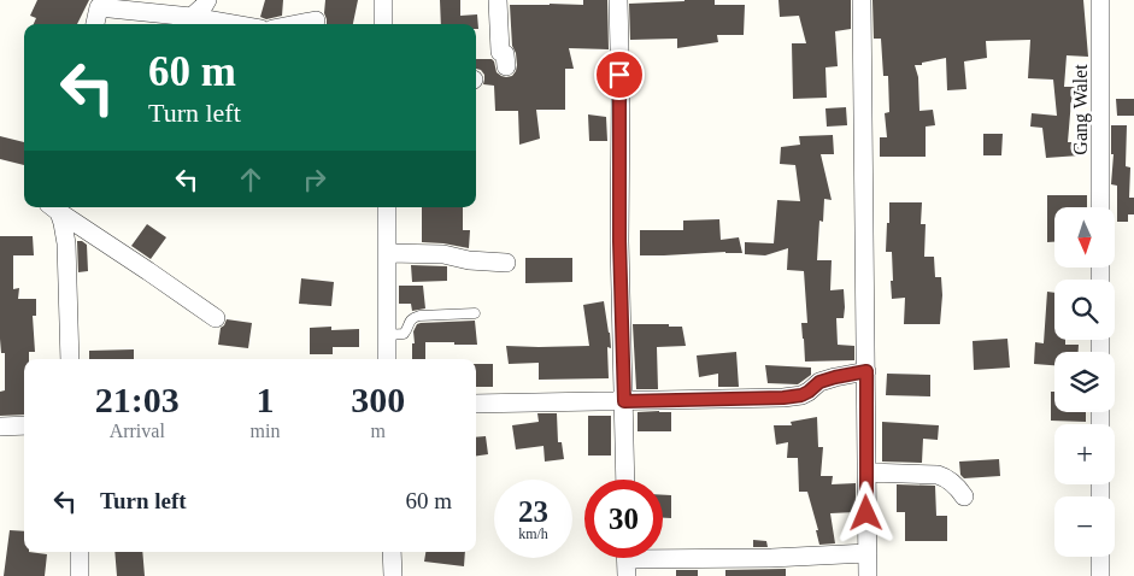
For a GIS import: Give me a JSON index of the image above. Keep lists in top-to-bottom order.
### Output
{
  "streets": {
    "street": ["Gang Walet"]
  },
  "north": "bottom",
  "page": {
    "turn": ["60 m", "Turn left"],
    "map_buttons": ["+", "−"],
    "eta": [
      "21:03",
      "Arrival",
      "1",
      "min",
      "300",
      "m"
    ],
    "list": [
      {
        "name": "Turn left",
        "value": "60 m"
      }
    ],
    "speed": "23 km/h",
    "limit": "30"
  }
}
